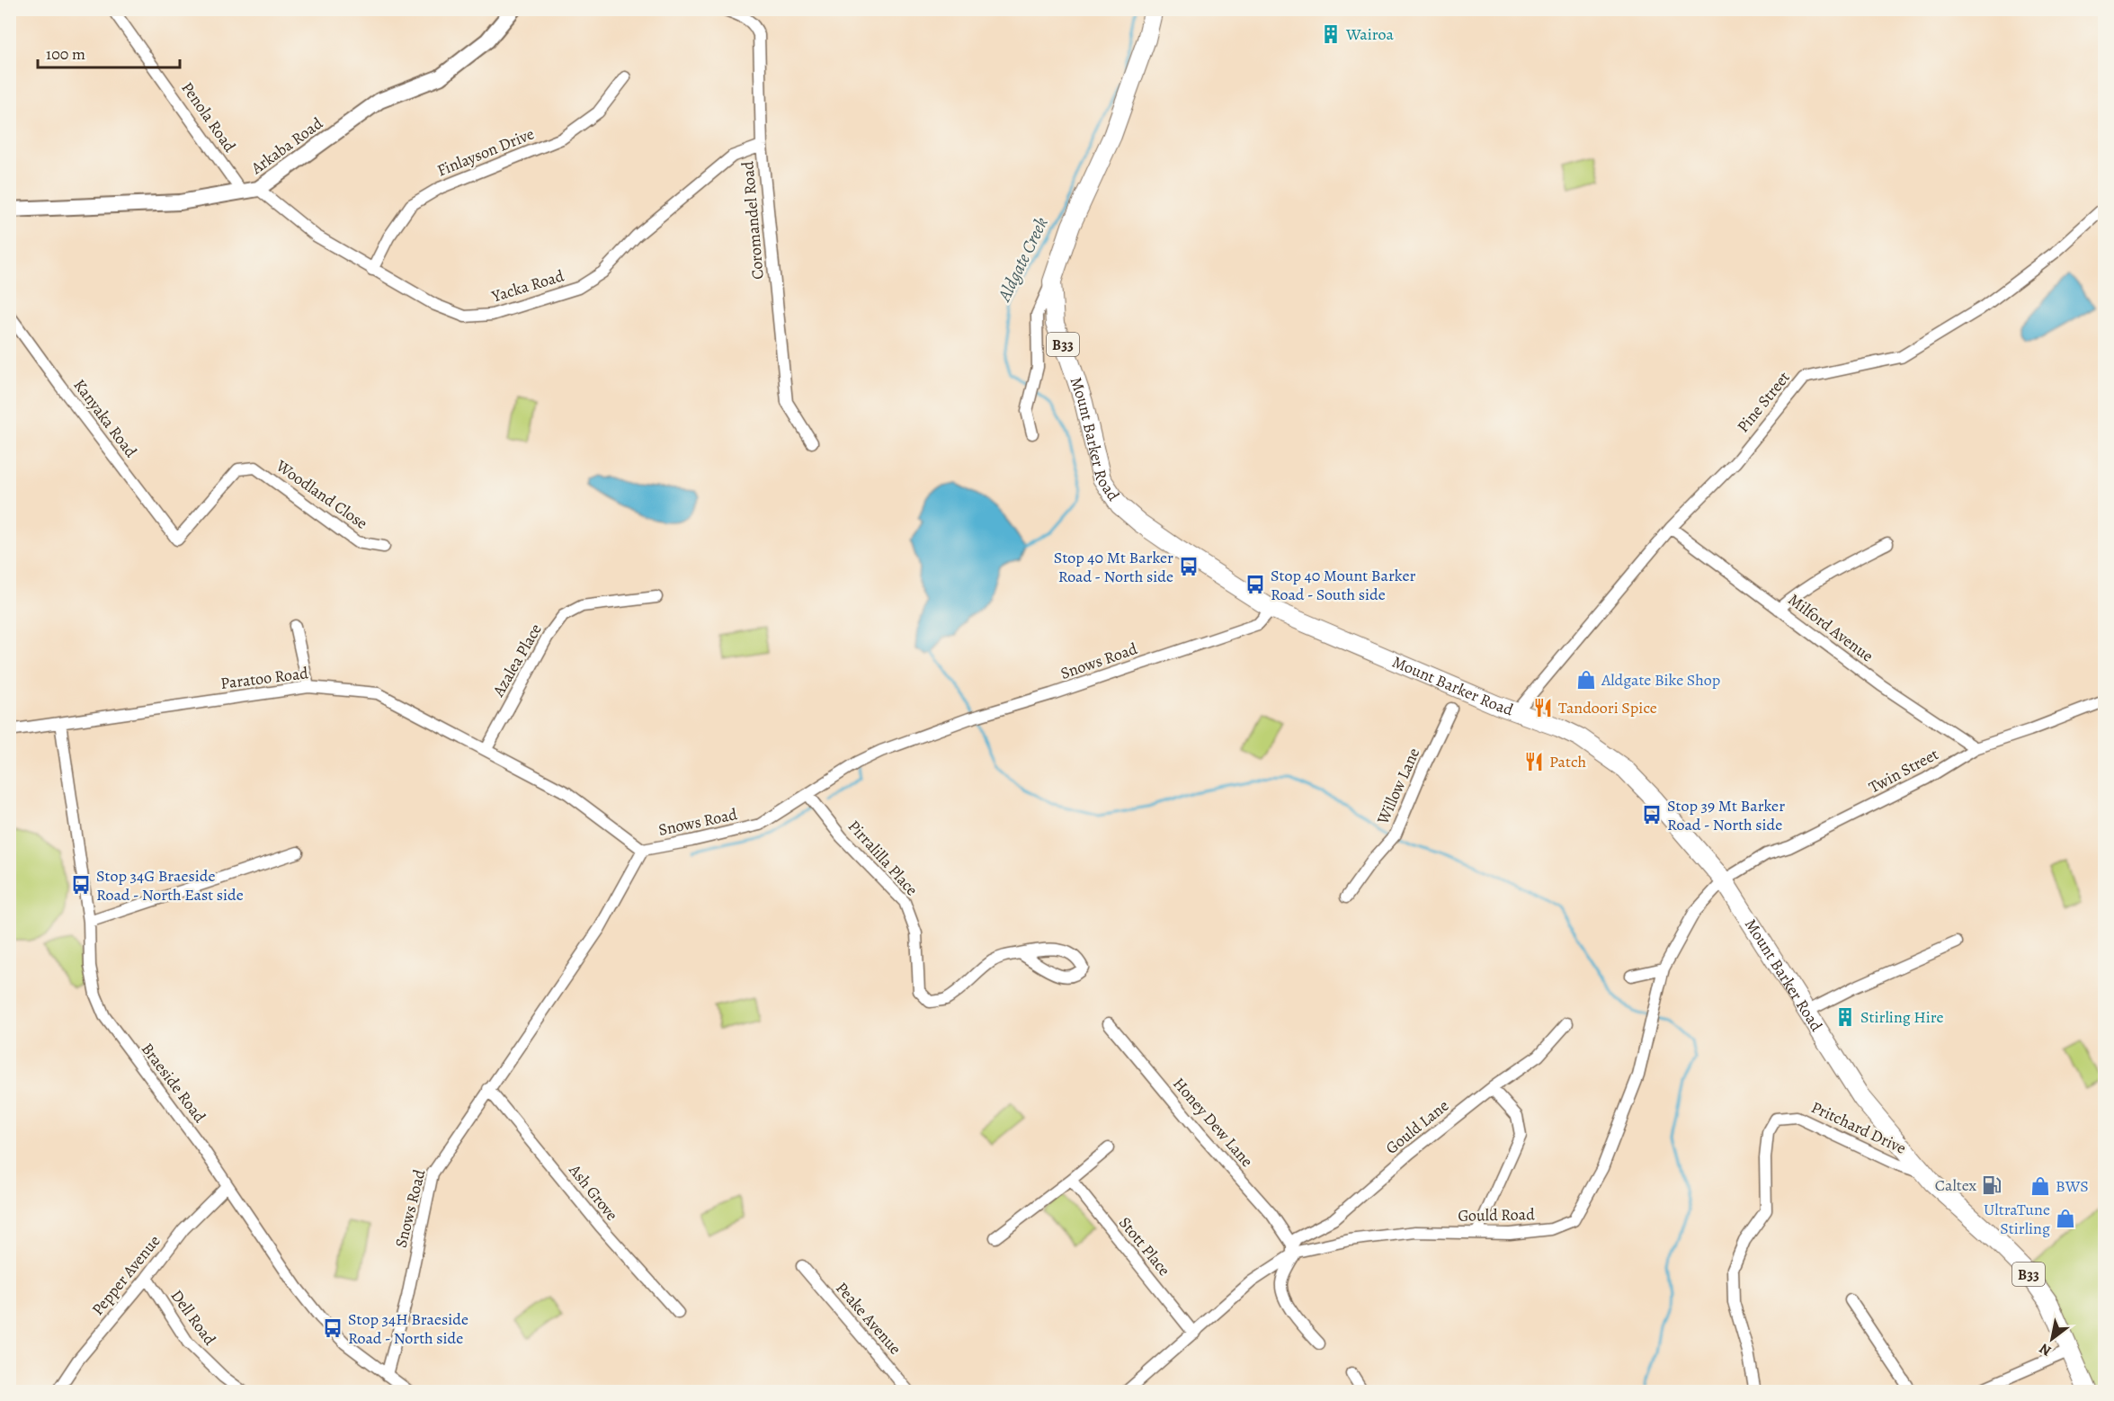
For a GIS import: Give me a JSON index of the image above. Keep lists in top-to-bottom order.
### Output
{
  "streets": {
    "main road": ["B33", "Mount Barker Road"],
    "street": [
      "Penola Road",
      "Arkaba Road",
      "Finlayson Drive",
      "Coromandel Road",
      "Yacka Road",
      "Pine Street",
      "Kanyaka Road",
      "Woodland Close",
      "Milford Avenue",
      "Azalea Place",
      "Snows Road",
      "Paratoo Road",
      "Twin Street",
      "Willow Lane",
      "Pirralilla Place",
      "Braeside Road",
      "Honey Dew Lane",
      "Gould Lane",
      "Pritchard Drive",
      "Ash Grove",
      "Gould Road",
      "Stott Place",
      "Pepper Avenue",
      "Dell Road",
      "Peake Avenue"
    ]
  },
  "crossings": [
    ["Penola Road", "Arkaba Road"],
    ["Arkaba Road", "Yacka Road"],
    ["Finlayson Drive", "Yacka Road"],
    ["Coromandel Road", "Yacka Road"],
    ["Pine Street", "Mount Barker Road"],
    ["Pine Street", "Milford Avenue"],
    ["Kanyaka Road", "Woodland Close"],
    ["Mount Barker Road", "Snows Road"],
    ["Mount Barker Road", "Twin Street"],
    ["Mount Barker Road", "Pritchard Drive"],
    ["Mount Barker Road", "Gould Road"],
    ["Milford Avenue", "Twin Street"],
    ["Azalea Place", "Paratoo Road"],
    ["Snows Road", "Paratoo Road"],
    ["Snows Road", "Pirralilla Place"],
    ["Snows Road", "Braeside Road"],
    ["Snows Road", "Ash Grove"],
    ["Paratoo Road", "Braeside Road"],
    ["Twin Street", "Gould Road"],
    ["Braeside Road", "Pepper Avenue"],
    ["Honey Dew Lane", "Gould Lane"],
    ["Honey Dew Lane", "Gould Road"],
    ["Gould Lane", "Gould Road"],
    ["Gould Road", "Stott Place"],
    ["Pepper Avenue", "Dell Road"]
  ],
  "water": ["Aldgate Creek"],
  "places": {
    "building": ["Wairoa", "Stirling Hire"],
    "bus stop": [
      "Stop 40 Mt Barker Road - North side",
      "Stop 40 Mount Barker Road - South side",
      "Stop 39 Mt Barker Road - North side",
      "Stop 34G Braeside Road - North East side",
      "Stop 34H Braeside Road - North side"
    ],
    "shop": ["Aldgate Bike Shop", "BWS", "UltraTune Stirling"],
    "restaurant": ["Tandoori Spice", "Patch"],
    "fuel station": ["Caltex"]
  },
  "scale_bar": "100 m",
  "north": "bottom left"
}
